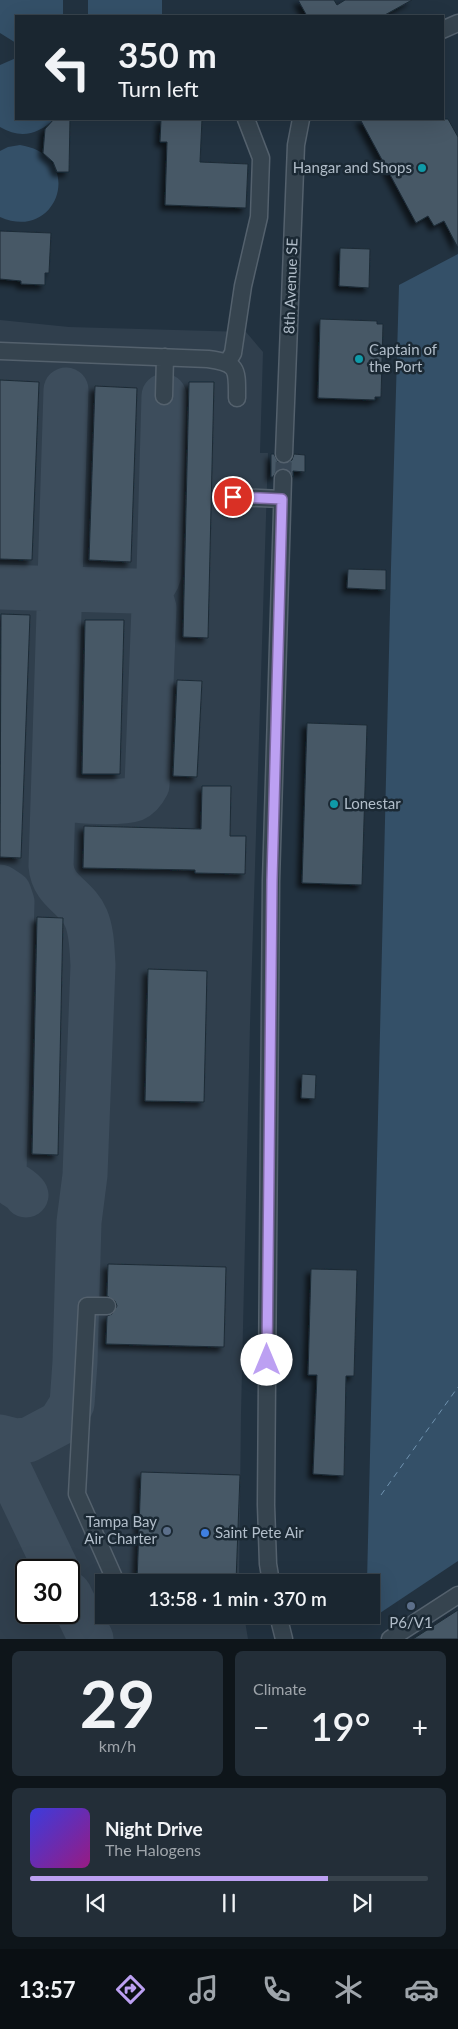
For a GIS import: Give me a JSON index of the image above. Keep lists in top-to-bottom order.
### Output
{
  "streets": {
    "street": ["8th Avenue SE"]
  },
  "places": [
    "Hangar and Shops",
    "Captain of the Port",
    "Lonestar",
    "Tampa Bay Air Charter",
    "Saint Pete Air",
    "P6/V1"
  ],
  "page": {
    "turn": ["350 m", "Turn left"],
    "limit": "30",
    "trip": "13:58 · 1 min · 370 m",
    "tile": [
      ["29", "km/h"],
      "Climate"
    ],
    "heat": ["−", "19°", "+"],
    "song": ["Night Drive", "The Halogens"],
    "tabs": "13:57"
  }
}
